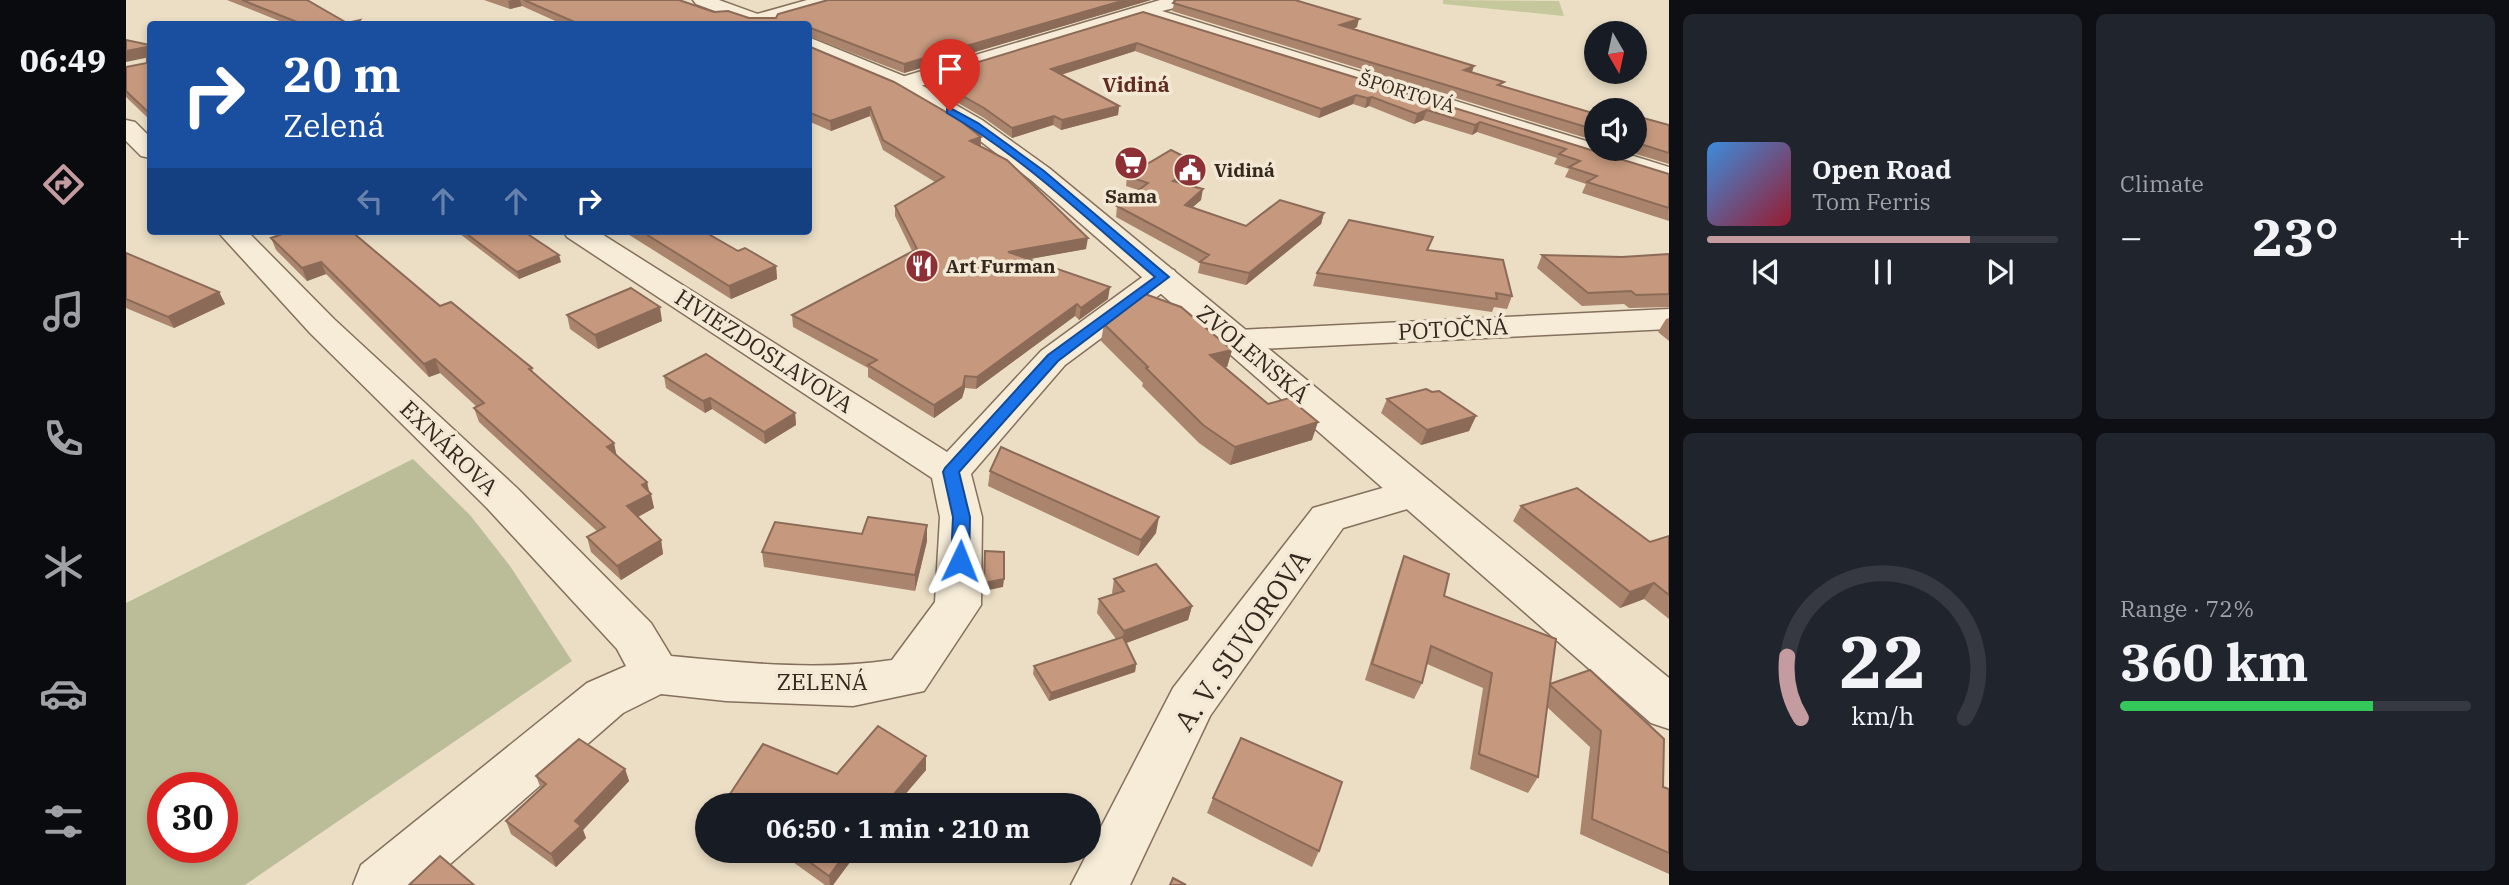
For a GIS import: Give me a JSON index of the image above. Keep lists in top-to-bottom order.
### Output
{
  "streets": {
    "street": [
      "ŠPORTOVÁ",
      "POTOČNÁ",
      "HVIEZDOSLAVOVA",
      "ZVOLENSKÁ",
      "EXNÁROVA",
      "A. V. SUVOROVA",
      "ZELENÁ"
    ]
  },
  "crossings": [
    ["POTOČNÁ", "ZVOLENSKÁ"],
    ["HVIEZDOSLAVOVA", "ZELENÁ"],
    ["ZVOLENSKÁ", "A. V. SUVOROVA"],
    ["EXNÁROVA", "ZELENÁ"]
  ],
  "districts": ["Vidiná"],
  "places": {
    "supermarket": ["Sama"],
    "public building": ["Vidiná"],
    "restaurant": ["Art Furman"]
  },
  "north": "bottom",
  "page": {
    "tabs": "06:49",
    "tile": [
      "Climate",
      ["Range · 72%", "360 km"]
    ],
    "turn": ["20 m", "Zelená"],
    "song": ["Open Road", "Tom Ferris"],
    "heat": ["−", "23°", "+"],
    "limit": "30",
    "trip": "06:50 · 1 min · 210 m",
    "gauge": ["22", "km/h"]
  }
}
